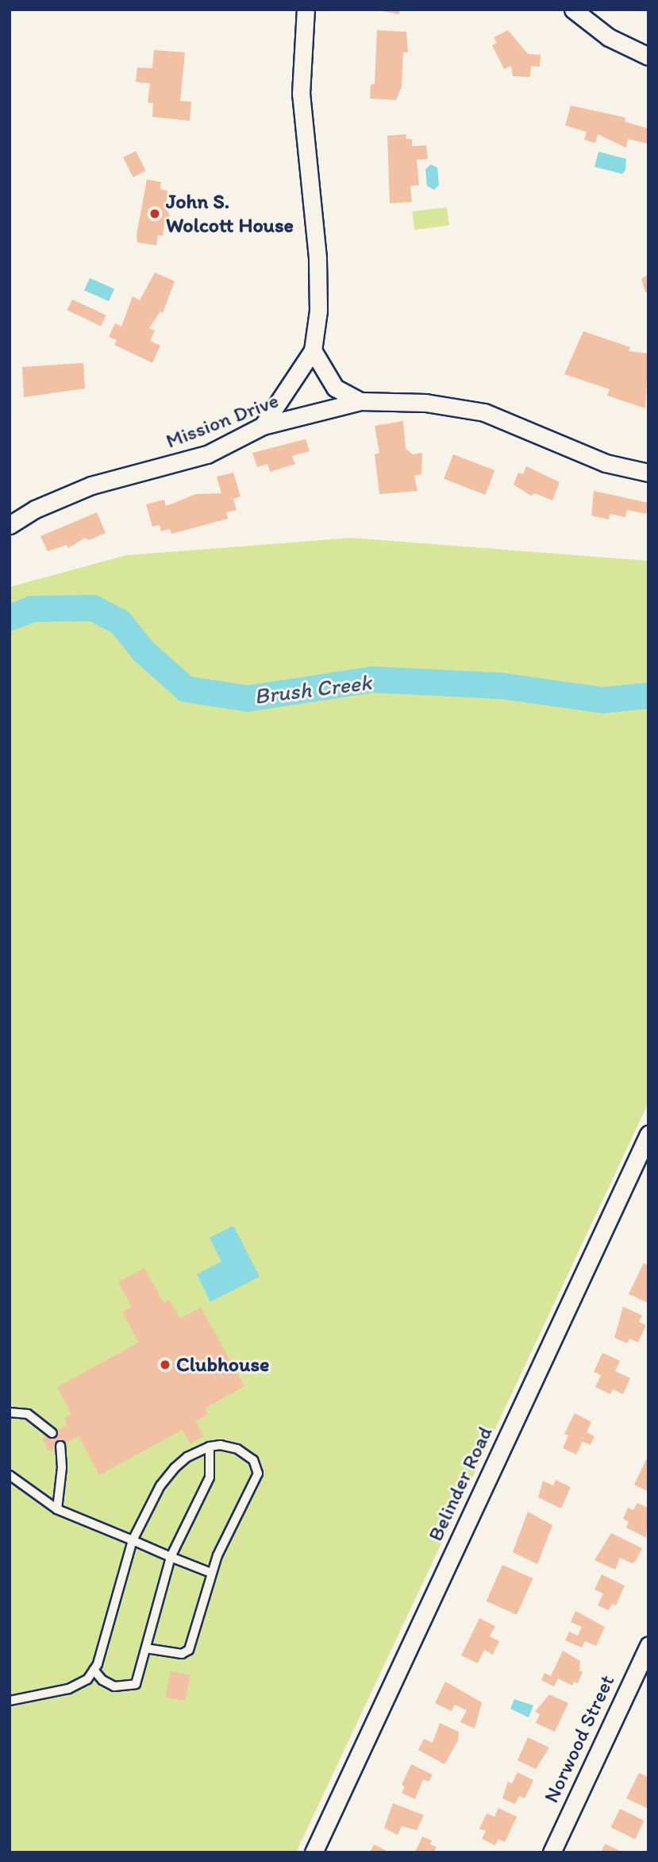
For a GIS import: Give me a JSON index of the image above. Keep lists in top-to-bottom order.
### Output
{
  "streets": {
    "street": ["Mission Drive", "Belinder Road", "Norwood Street"]
  },
  "water": ["Brush Creek"],
  "places": ["John S. Wolcott House", "Clubhouse"]
}
